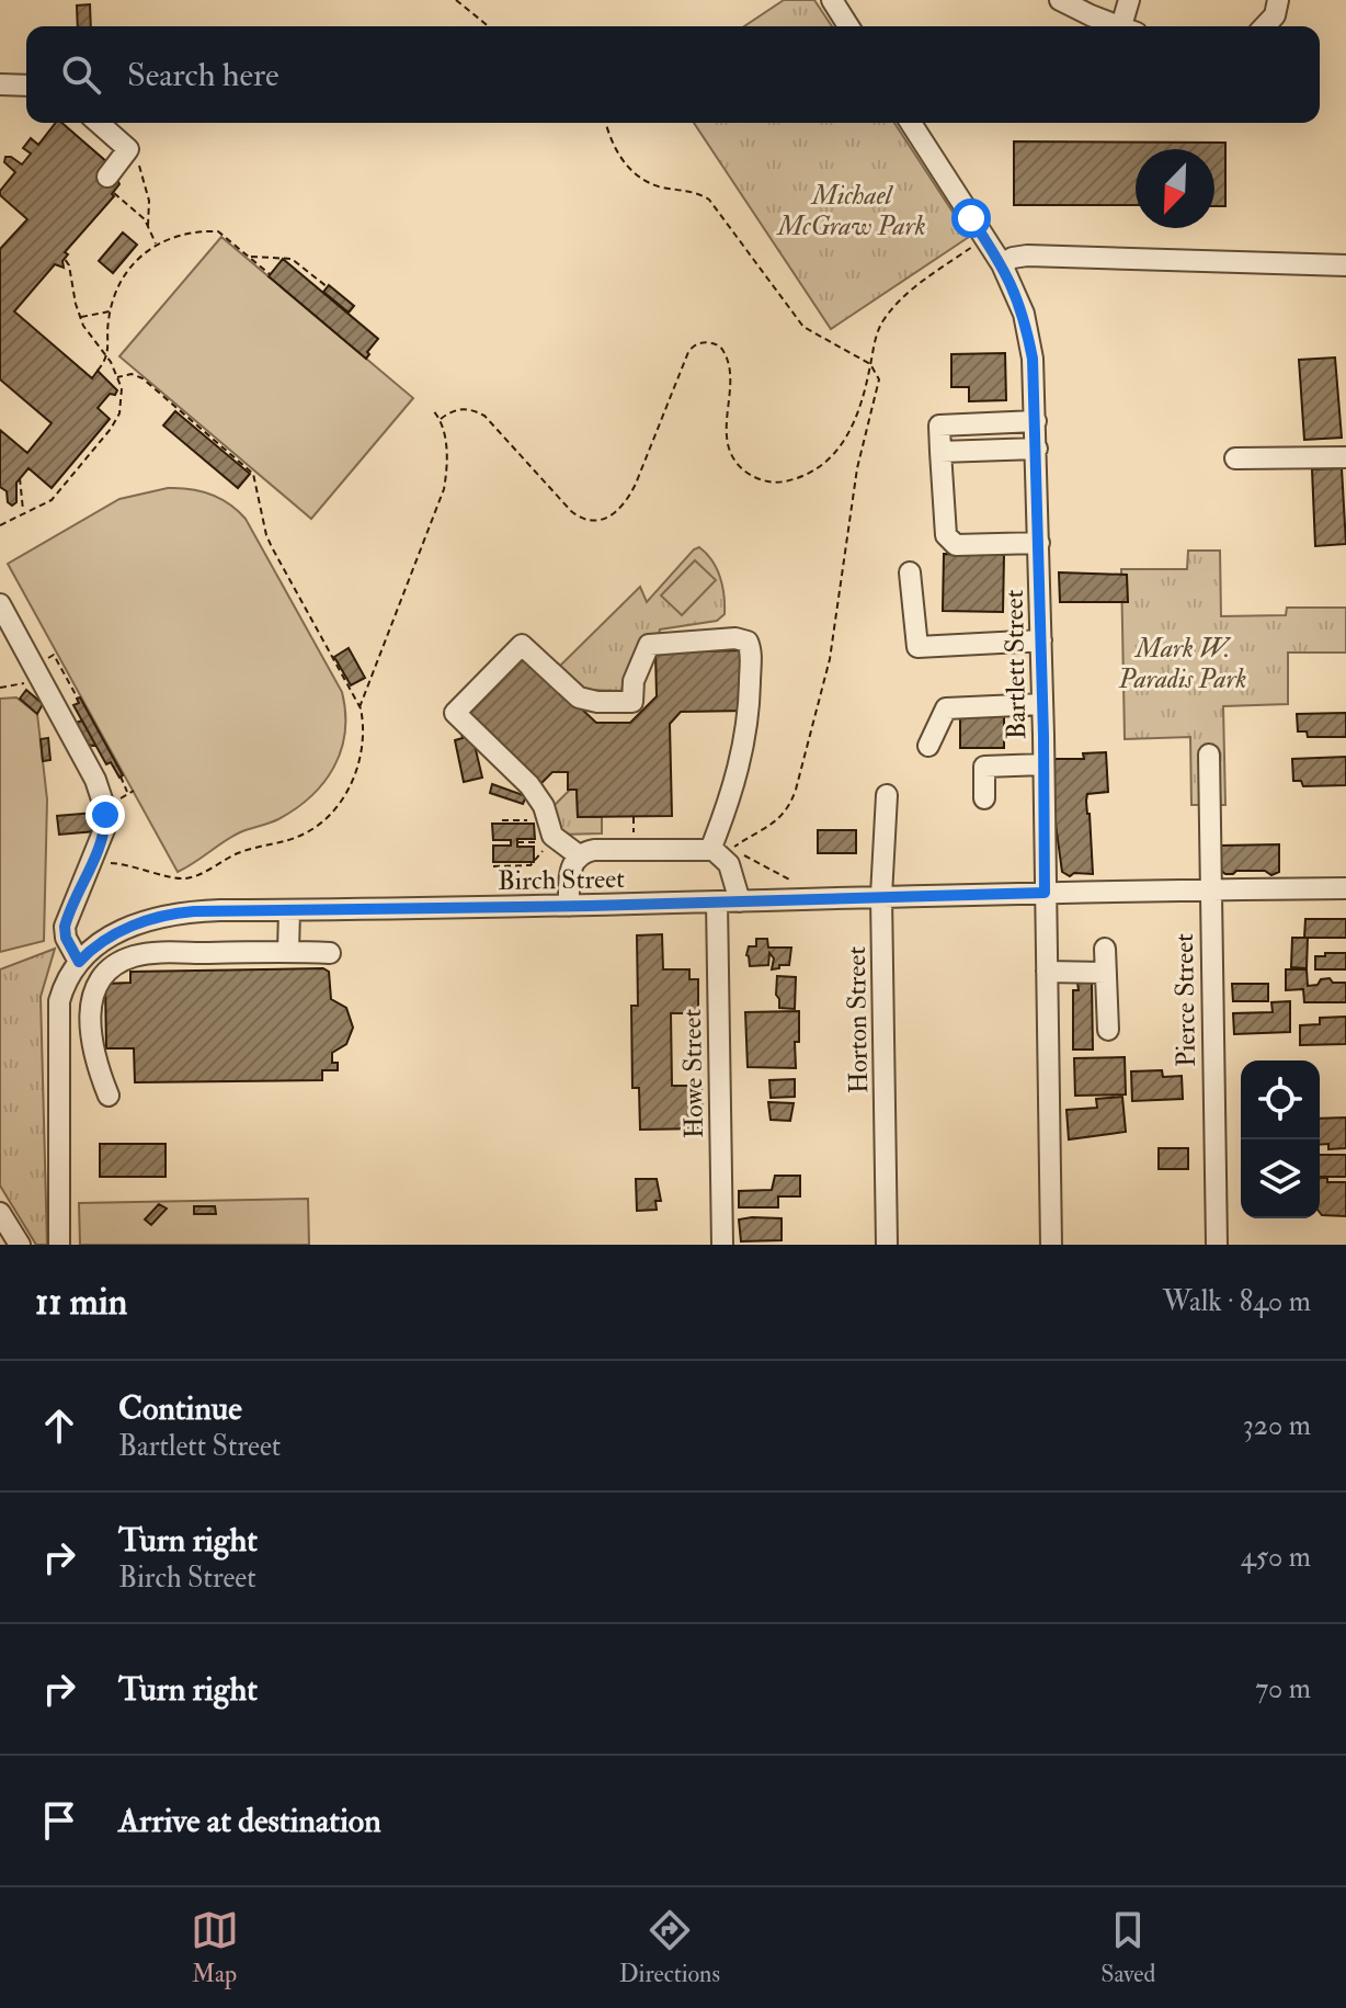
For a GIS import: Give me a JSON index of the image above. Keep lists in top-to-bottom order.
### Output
{
  "streets": {
    "street": [
      "Bartlett Street",
      "Birch Street",
      "Pierce Street",
      "Horton Street",
      "Howe Street"
    ]
  },
  "crossings": [
    ["Bartlett Street", "Birch Street"],
    ["Birch Street", "Pierce Street"],
    ["Birch Street", "Horton Street"],
    ["Birch Street", "Howe Street"]
  ],
  "parks": ["Michael McGraw Park", "Mark W. Paradis Park"],
  "north": "bottom left",
  "page": {
    "search": "Search here",
    "heading": ["11 min", "Walk · 840 m"],
    "list": [
      ["Continue", "Bartlett Street", "320 m"],
      ["Turn right", "Birch Street", "450 m"],
      ["Turn right", "70 m"],
      "Arrive at destination"
    ],
    "nav": ["Map", "Directions", "Saved"]
  }
}
